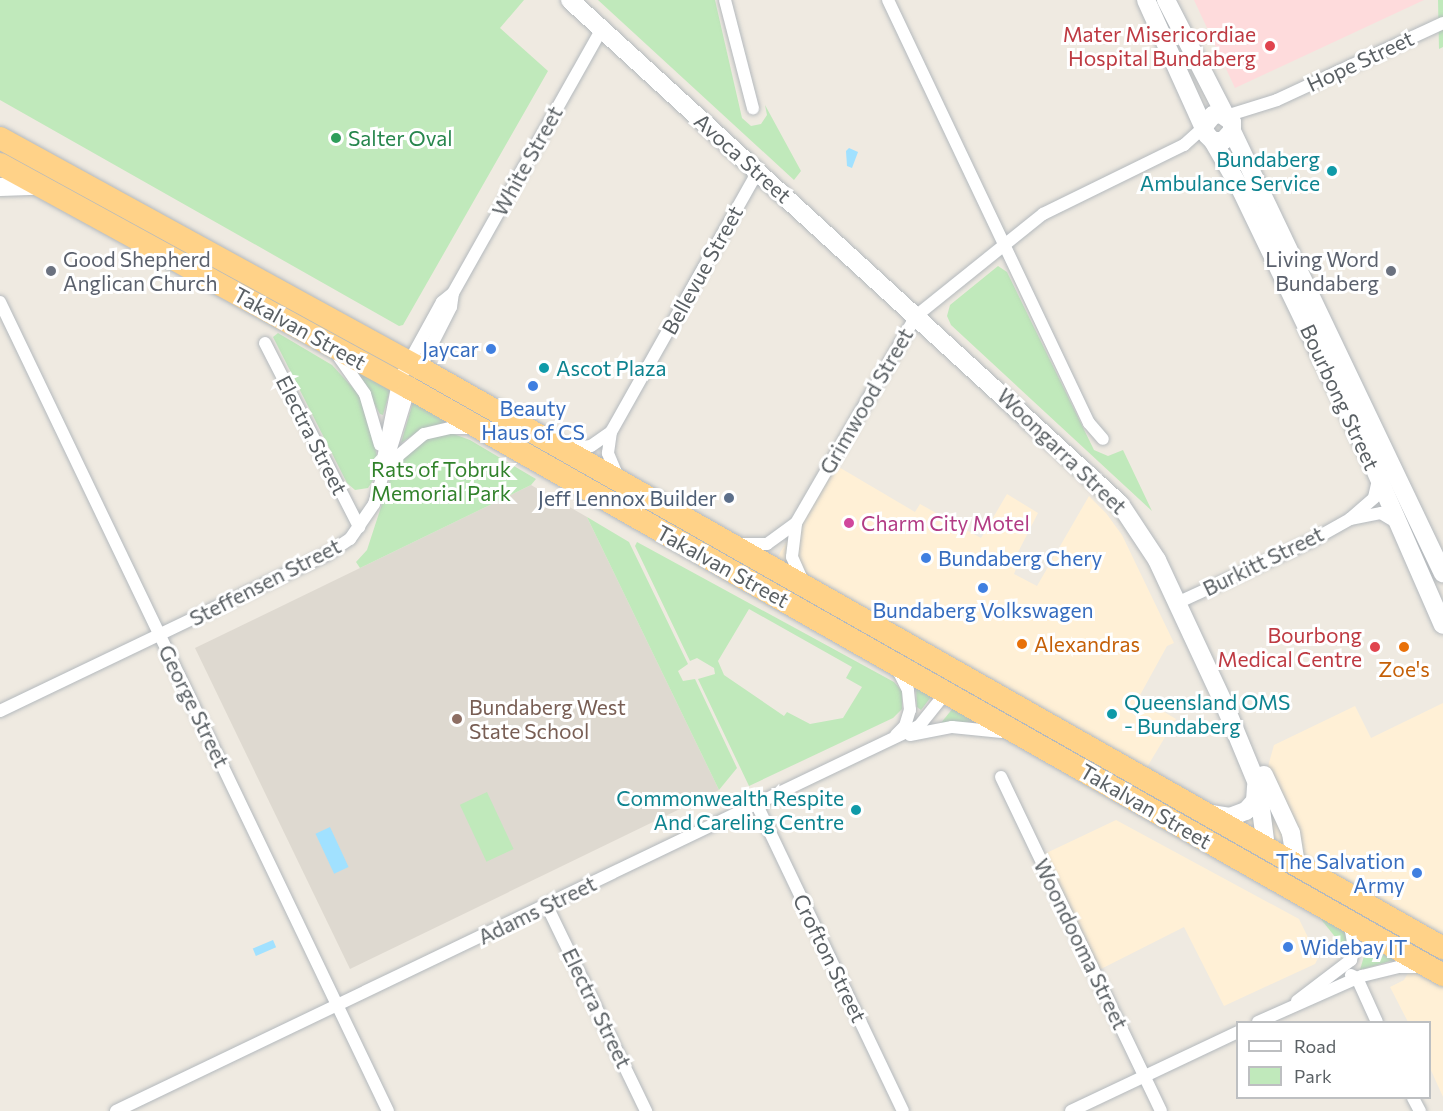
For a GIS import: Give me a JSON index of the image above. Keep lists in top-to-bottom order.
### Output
{
  "streets": {
    "highway": ["Takalvan Street"],
    "street": [
      "Hope Street",
      "Avoca Street",
      "White Street",
      "Bellevue Street",
      "Bourbong Street",
      "Grimwood Street",
      "Electra Street",
      "Woongarra Street",
      "Burkitt Street",
      "Steffensen Street",
      "George Street",
      "Adams Street",
      "Woondooma Street",
      "Crofton Street"
    ]
  },
  "crossings": [
    ["Hope Street", "Bourbong Street"],
    ["Avoca Street", "White Street"],
    ["Avoca Street", "Bellevue Street"],
    ["Avoca Street", "Grimwood Street"],
    ["Avoca Street", "Woongarra Street"],
    ["White Street", "Takalvan Street"],
    ["White Street", "Steffensen Street"],
    ["Bellevue Street", "Takalvan Street"],
    ["Takalvan Street", "Grimwood Street"],
    ["Takalvan Street", "Woongarra Street"],
    ["Takalvan Street", "Steffensen Street"],
    ["Takalvan Street", "Adams Street"],
    ["Bourbong Street", "Burkitt Street"],
    ["Grimwood Street", "Woongarra Street"],
    ["Electra Street", "Steffensen Street"],
    ["Electra Street", "Adams Street"],
    ["Woongarra Street", "Burkitt Street"],
    ["Steffensen Street", "George Street"],
    ["George Street", "Adams Street"],
    ["Adams Street", "Crofton Street"]
  ],
  "parks": ["Rats of Tobruk Memorial Park"],
  "places": [
    "Mater Misericordiae Hospital Bundaberg",
    "Salter Oval",
    "Bundaberg Ambulance Service",
    "Good Shepherd Anglican Church",
    "Living Word Bundaberg",
    "Jaycar",
    "Ascot Plaza",
    "Beauty Haus of CS",
    "Jeff Lennox Builder",
    "Charm City Motel",
    "Bundaberg Chery",
    "Bundaberg Volkswagen",
    "Alexandras",
    "Bourbong Medical Centre",
    "Zoe's",
    "Queensland OMS - Bundaberg",
    "Bundaberg West State School",
    "Commonwealth Respite And Careling Centre",
    "The Salvation Army",
    "Widebay IT"
  ],
  "legend": ["Road", "Park"]
}
